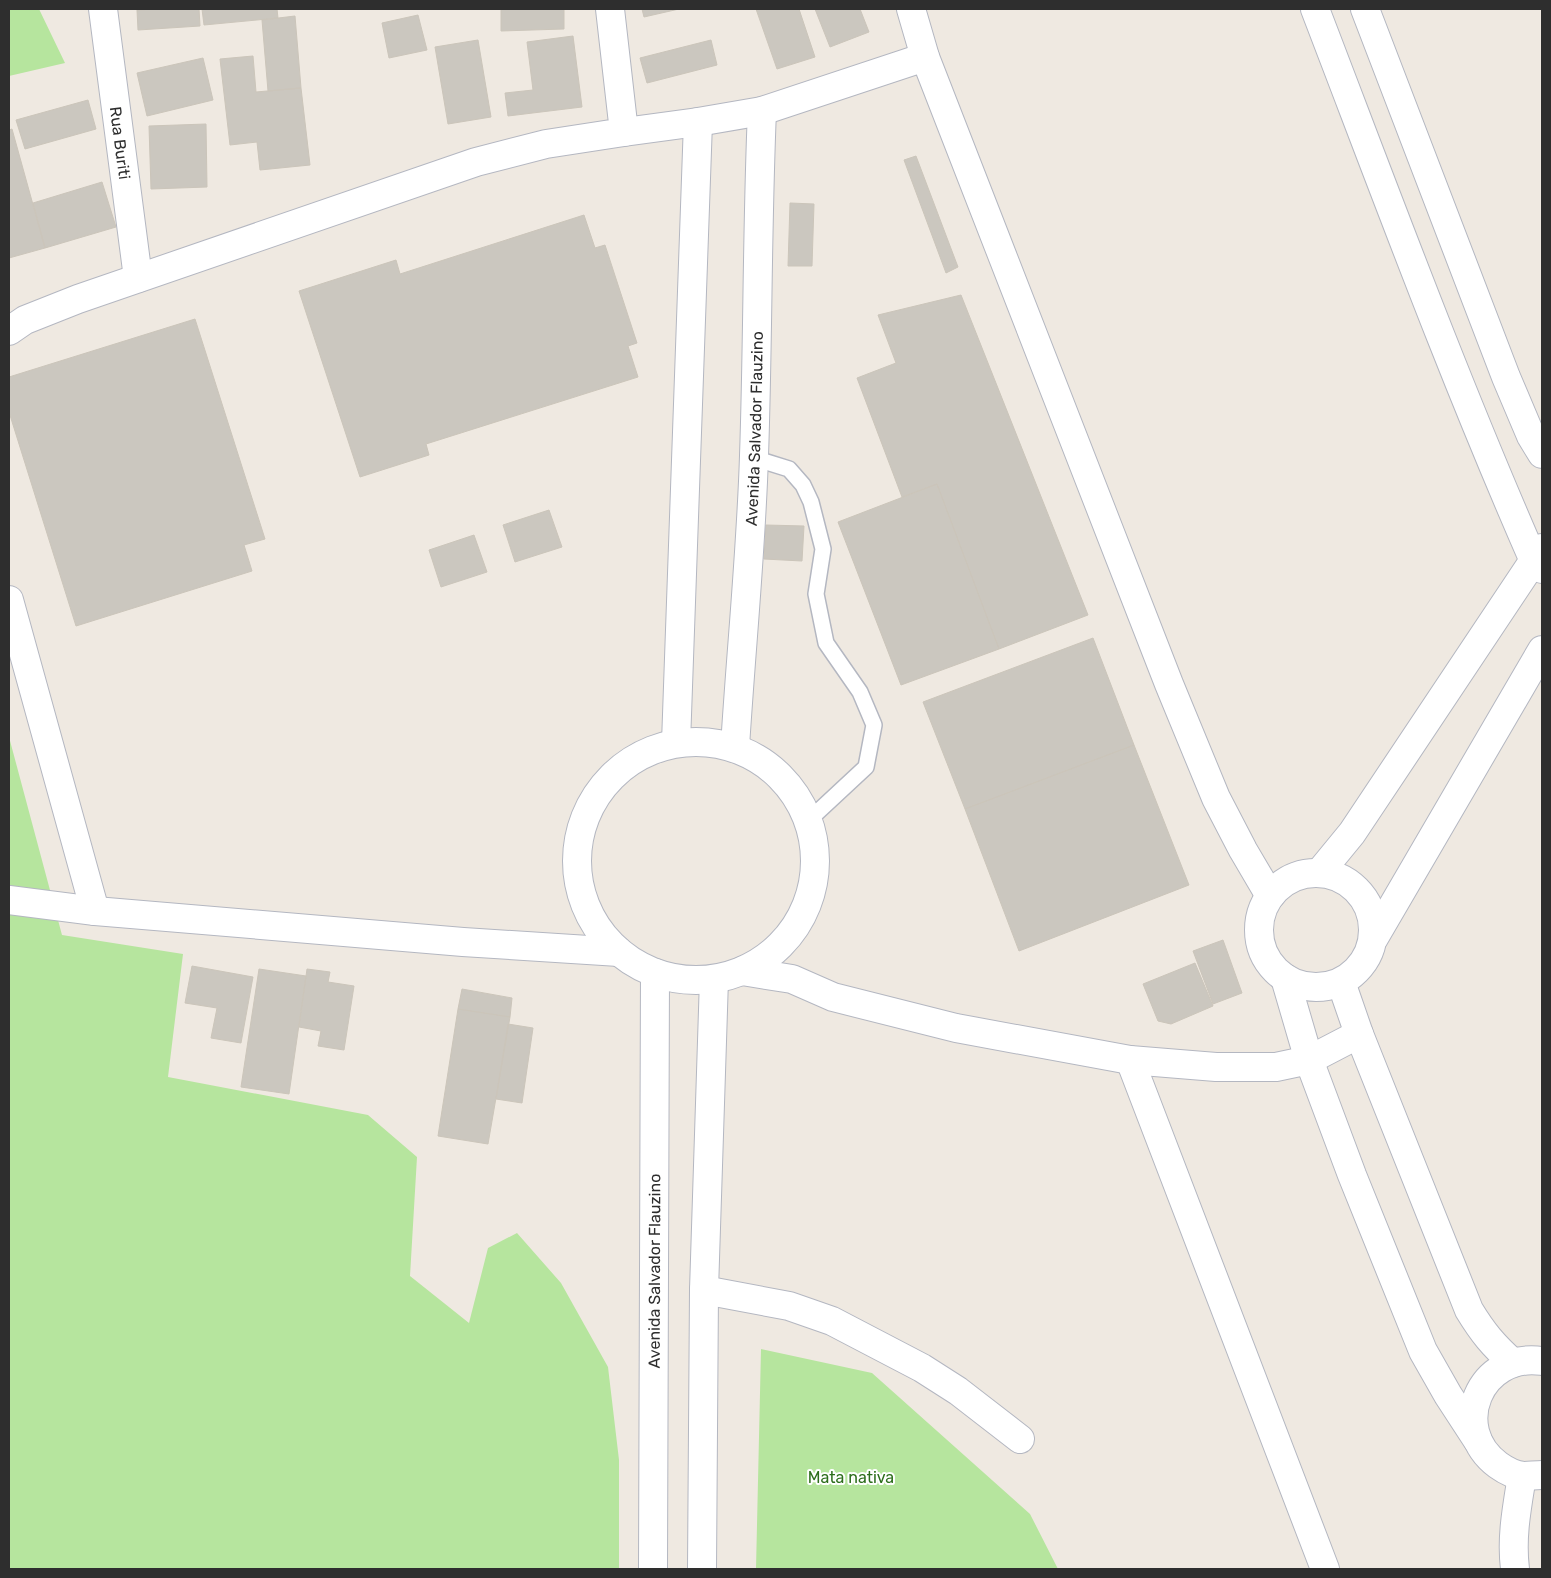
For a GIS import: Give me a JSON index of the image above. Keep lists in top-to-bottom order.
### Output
{
  "streets": {
    "street": ["Rua Buriti", "Avenida Salvador Flauzino"]
  },
  "parks": ["Mata nativa"]
}
